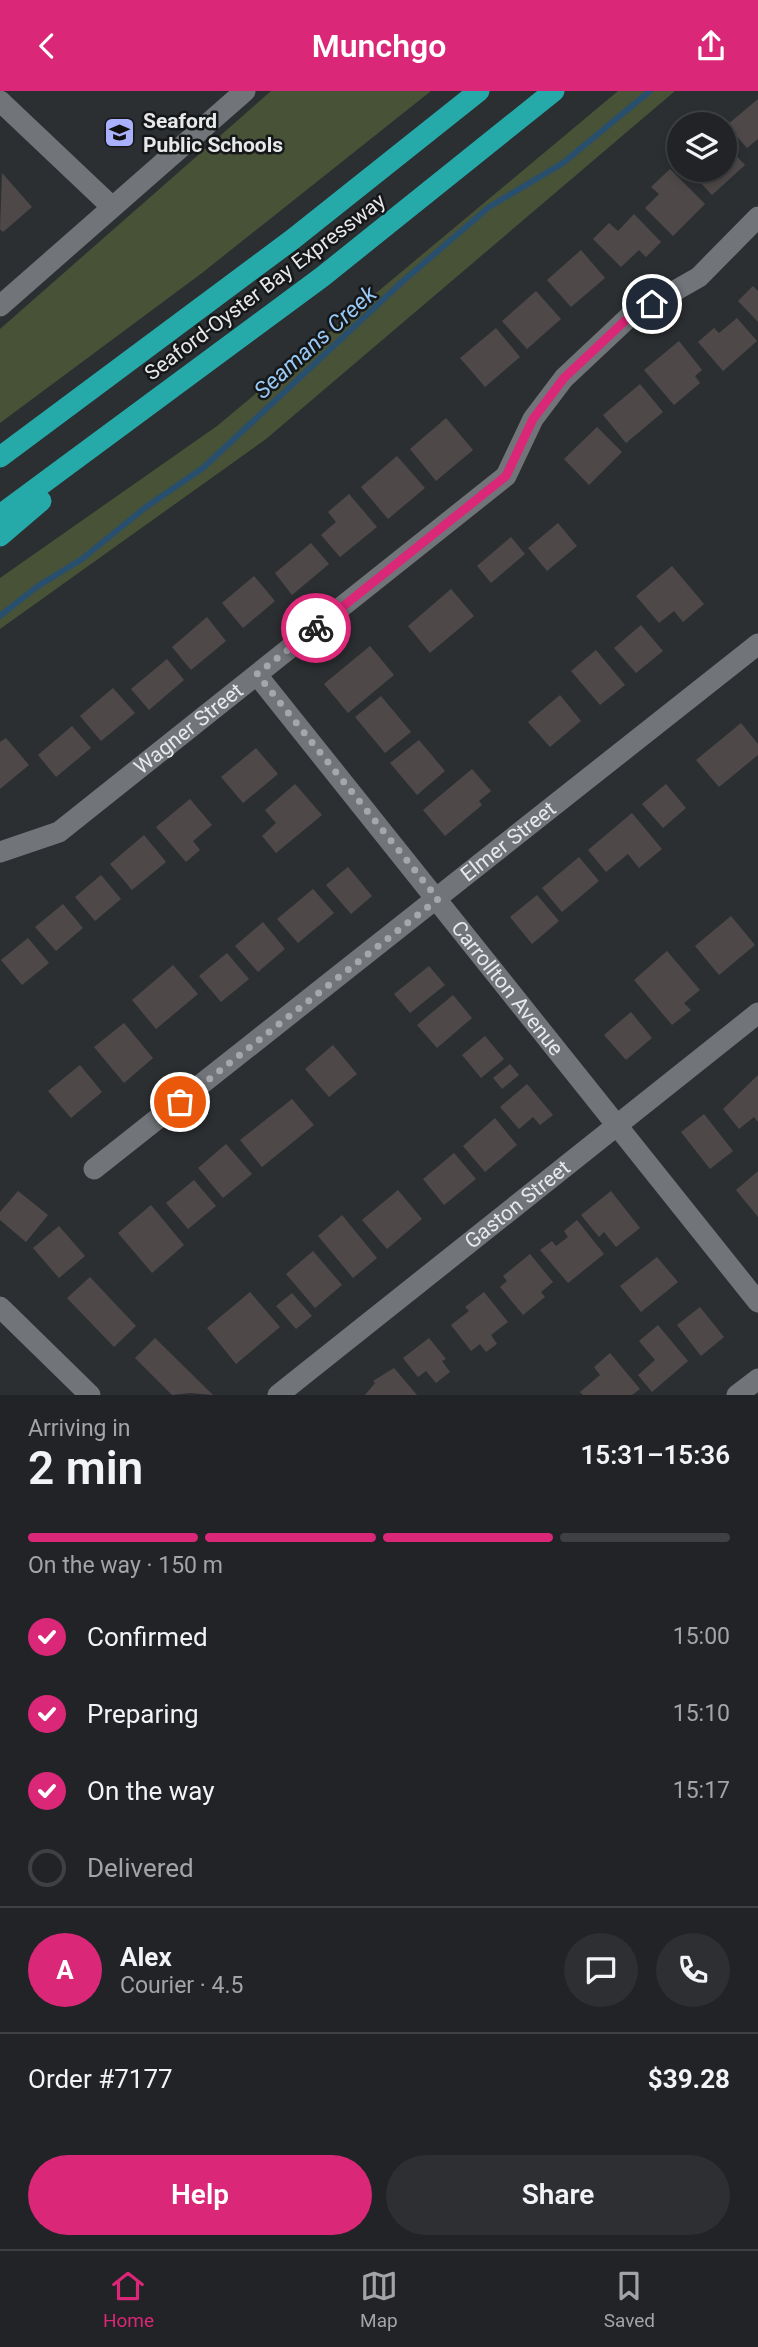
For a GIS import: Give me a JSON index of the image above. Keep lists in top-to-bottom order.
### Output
{
  "streets": {
    "highway": ["Seaford-Oyster Bay Expressway"],
    "street": [
      "Wagner Street",
      "Elmer Street",
      "Carrollton Avenue",
      "Gaston Street"
    ]
  },
  "crossings": [
    ["Wagner Street", "Carrollton Avenue"],
    ["Elmer Street", "Carrollton Avenue"],
    ["Carrollton Avenue", "Gaston Street"]
  ],
  "water": ["Seamans Creek"],
  "places": {
    "school or university": ["Seaford Public Schools"]
  },
  "page": {
    "header": "Munchgo",
    "heading": ["2 min", "Arriving in", "15:31–15:36"],
    "panel": [
      "Alex",
      "Courier · 4.5",
      "Order #7177",
      "$39.28"
    ],
    "bar": "On the way · 150 m",
    "list": [
      ["Confirmed", "15:00"],
      ["Preparing", "15:10"],
      ["On the way", "15:17"],
      "Delivered"
    ],
    "round": "A",
    "buttons": ["Help", "Share"],
    "tabs": ["Home", "Map", "Saved"]
  }
}
